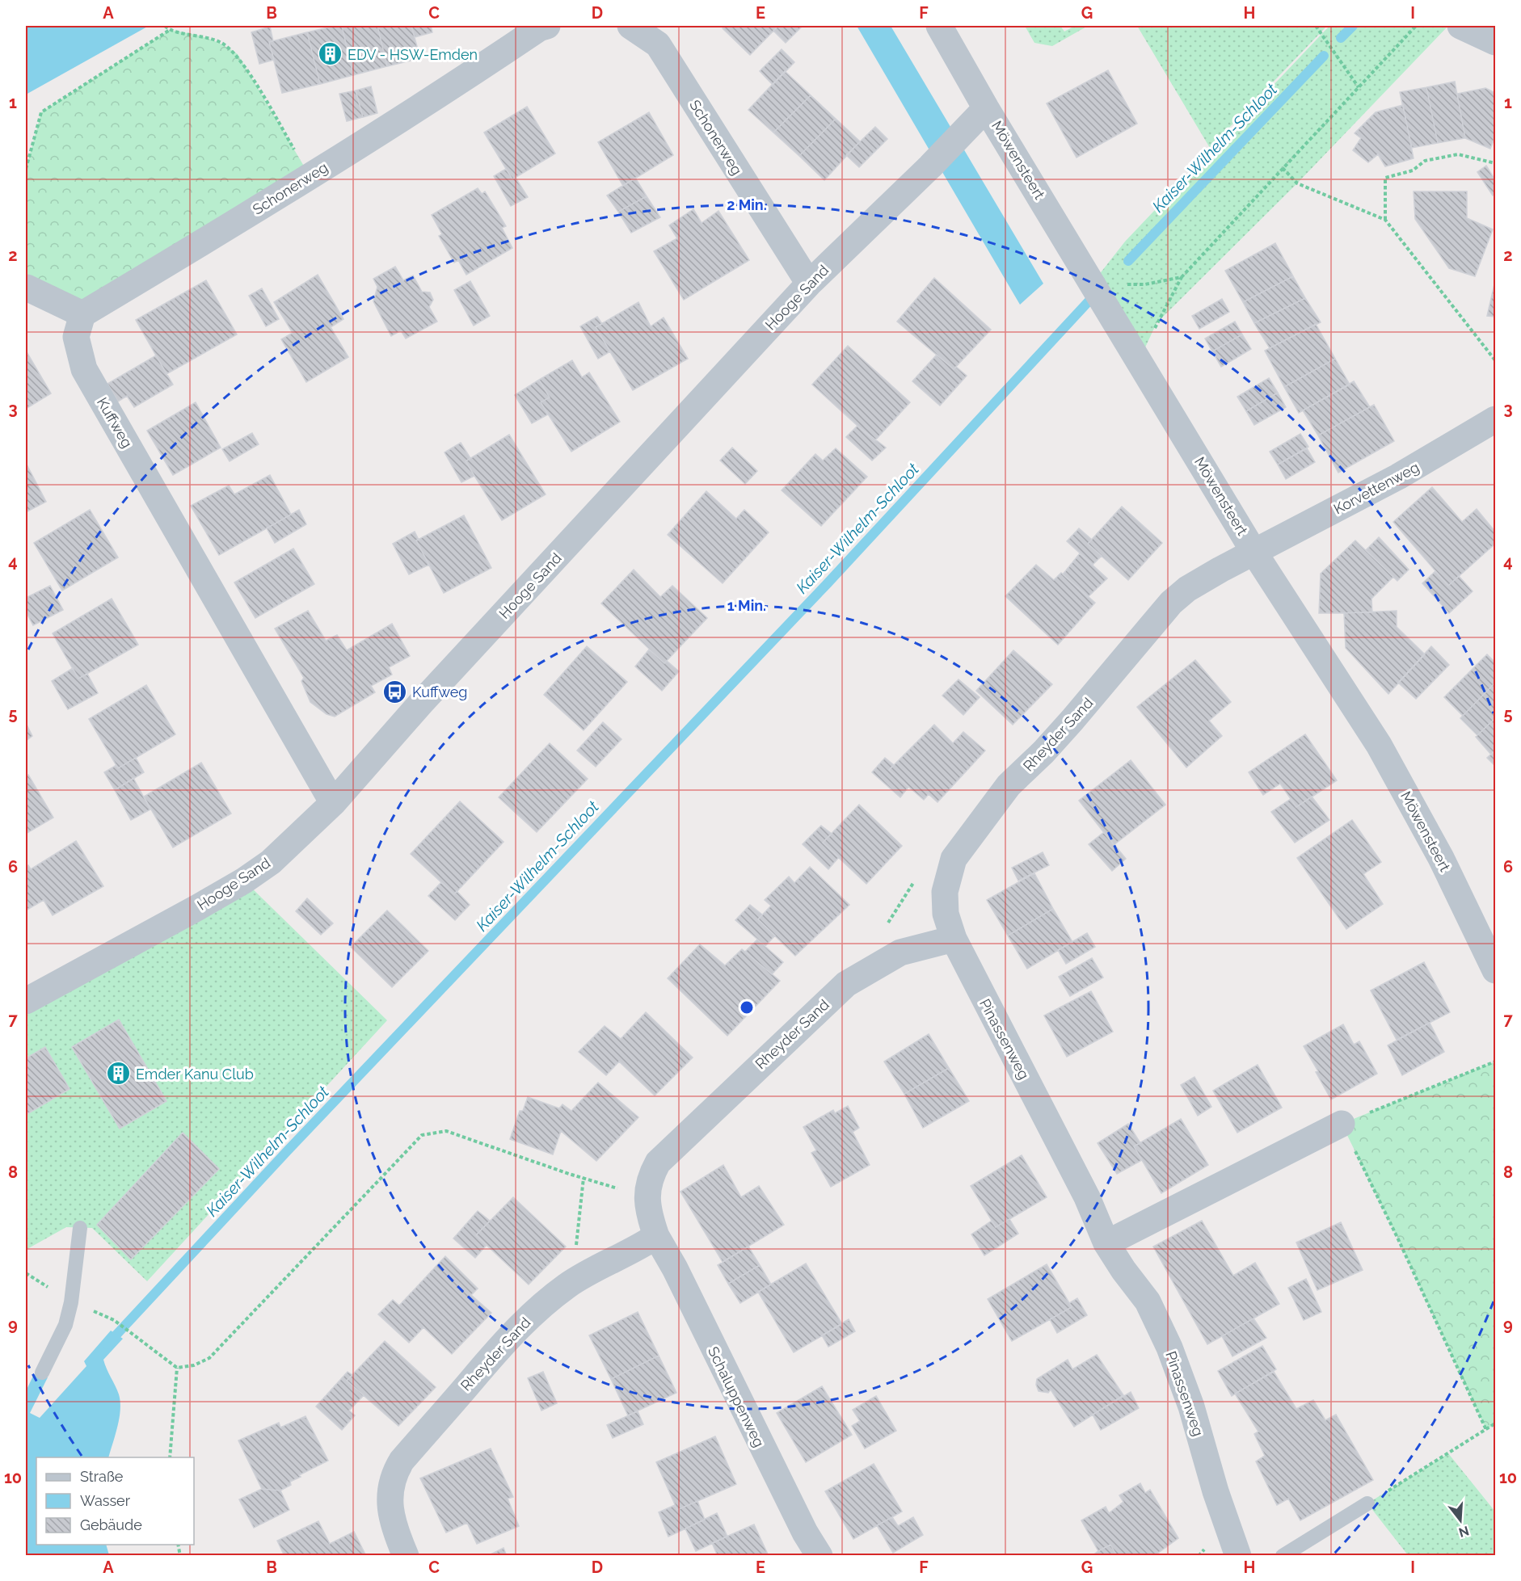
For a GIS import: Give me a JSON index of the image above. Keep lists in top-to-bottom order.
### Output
{
  "streets": {
    "street": [
      "Schonerweg",
      "Möwensteert",
      "Hooge Sand",
      "Kuffweg",
      "Korvettenweg",
      "Rheyder Sand",
      "Pinassenweg",
      "Schaluppenweg"
    ]
  },
  "crossings": [
    ["Schonerweg", "Hooge Sand"],
    ["Schonerweg", "Kuffweg"],
    ["Möwensteert", "Hooge Sand"],
    ["Möwensteert", "Korvettenweg"],
    ["Möwensteert", "Rheyder Sand"],
    ["Hooge Sand", "Kuffweg"],
    ["Korvettenweg", "Rheyder Sand"],
    ["Rheyder Sand", "Pinassenweg"],
    ["Rheyder Sand", "Schaluppenweg"]
  ],
  "water": ["Kaiser-Wilhelm-Schloot"],
  "places": {
    "building": ["EDV - HSW-Emden", "Emder Kanu Club"],
    "bus stop": ["Kuffweg"]
  },
  "legend": ["Straße", "Wasser", "Gebäude"],
  "north": "bottom",
  "grid": {
    "columns": [
      "A",
      "B",
      "C",
      "D",
      "E",
      "F",
      "G",
      "H",
      "I"
    ],
    "rows": [
      "1",
      "2",
      "3",
      "4",
      "5",
      "6",
      "7",
      "8",
      "9",
      "10"
    ]
  },
  "rings": ["2 Min.", "1 Min."]
}
